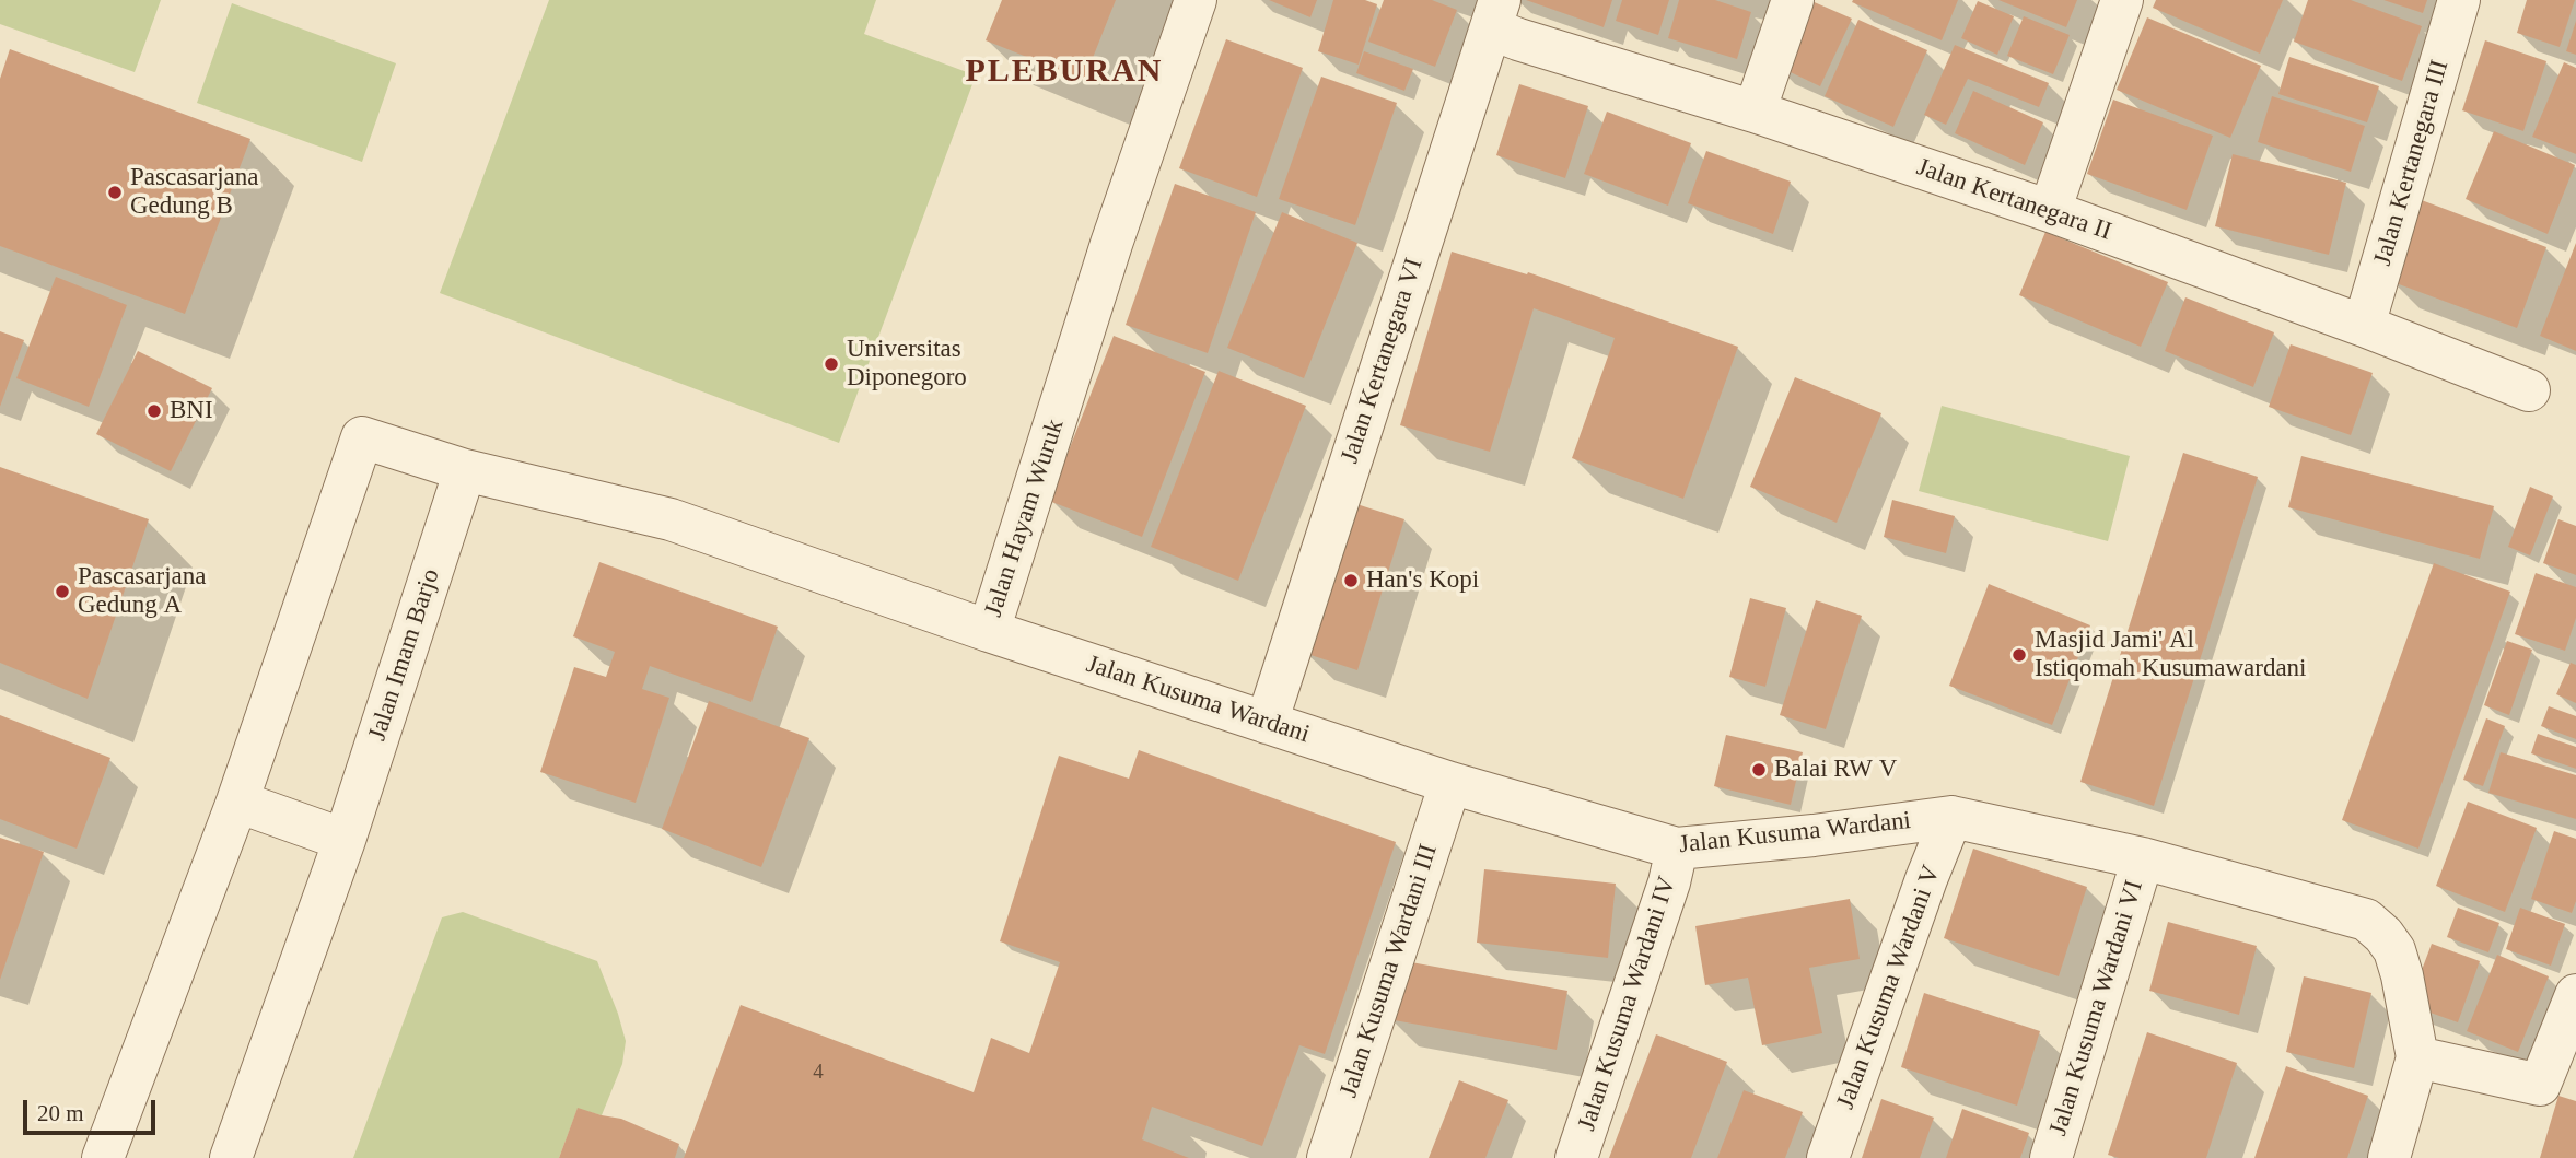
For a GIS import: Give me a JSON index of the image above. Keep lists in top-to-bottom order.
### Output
{
  "streets": {
    "street": [
      "Jalan Kertanegara III",
      "Jalan Kertanegara II",
      "Jalan Kertanegara VI",
      "Jalan Hayam Wuruk",
      "Jalan Imam Barjo",
      "Jalan Kusuma Wardani",
      "Jalan Kusuma Wardani III",
      "Jalan Kusuma Wardani V",
      "Jalan Kusuma Wardani IV",
      "Jalan Kusuma Wardani VI"
    ]
  },
  "crossings": [
    ["Jalan Kertanegara III", "Jalan Kertanegara II"],
    ["Jalan Kertanegara II", "Jalan Kertanegara VI"],
    ["Jalan Kertanegara VI", "Jalan Kusuma Wardani"],
    ["Jalan Hayam Wuruk", "Jalan Imam Barjo"],
    ["Jalan Hayam Wuruk", "Jalan Kusuma Wardani"],
    ["Jalan Kusuma Wardani", "Jalan Kusuma Wardani III"],
    ["Jalan Kusuma Wardani", "Jalan Kusuma Wardani V"],
    ["Jalan Kusuma Wardani", "Jalan Kusuma Wardani IV"],
    ["Jalan Kusuma Wardani", "Jalan Kusuma Wardani VI"]
  ],
  "districts": ["PLEBURAN"],
  "places": [
    "Pascasarjana Gedung B",
    "Universitas Diponegoro",
    "BNI",
    "Han's Kopi",
    "Pascasarjana Gedung A",
    "Masjid Jami' Al Istiqomah Kusumawardani",
    "Balai RW V"
  ],
  "house_numbers": ["4"],
  "scale_bar": "20 m"
}
